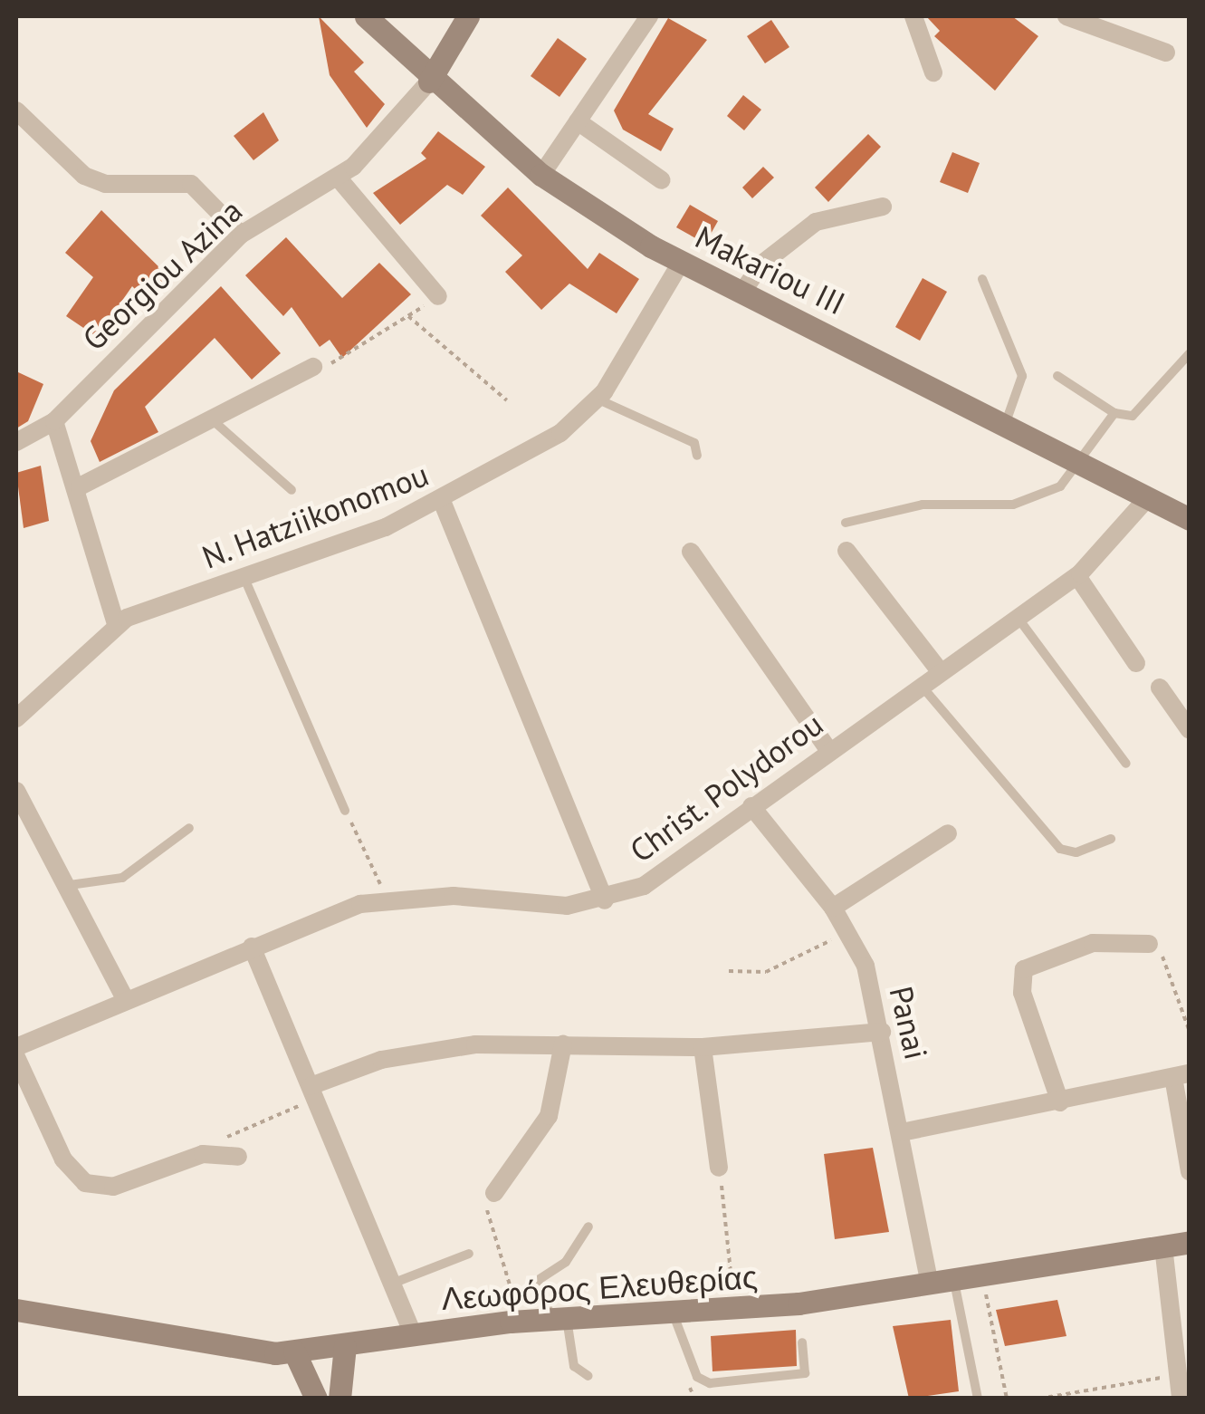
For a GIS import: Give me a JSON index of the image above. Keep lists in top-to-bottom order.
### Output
{
  "streets": {
    "main road": ["Makariou III", "Λεωφόρος Ελευθερίας"],
    "street": [
      "Georgiou Azina",
      "N. Hatziikonomou",
      "Christ. Polydorou",
      "Panai"
    ]
  },
  "crossings": [
    ["Makariou III", "Georgiou Azina"],
    ["Makariou III", "N. Hatziikonomou"],
    ["Makariou III", "Christ. Polydorou"],
    ["Christ. Polydorou", "Panai"],
    ["Panai", "Λεωφόρος Ελευθερίας"]
  ]
}
